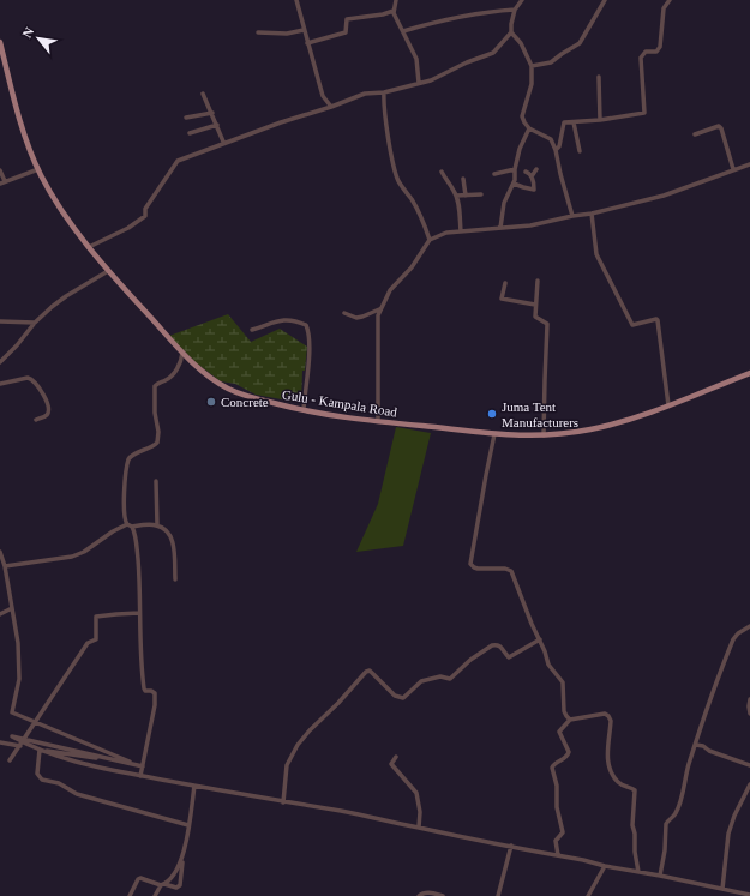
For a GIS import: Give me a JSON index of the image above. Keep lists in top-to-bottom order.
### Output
{
  "streets": {
    "main road": ["Gulu - Kampala Road"]
  },
  "places": ["Concrete", "Juma Tent Manufacturers"],
  "north": "top left"
}
